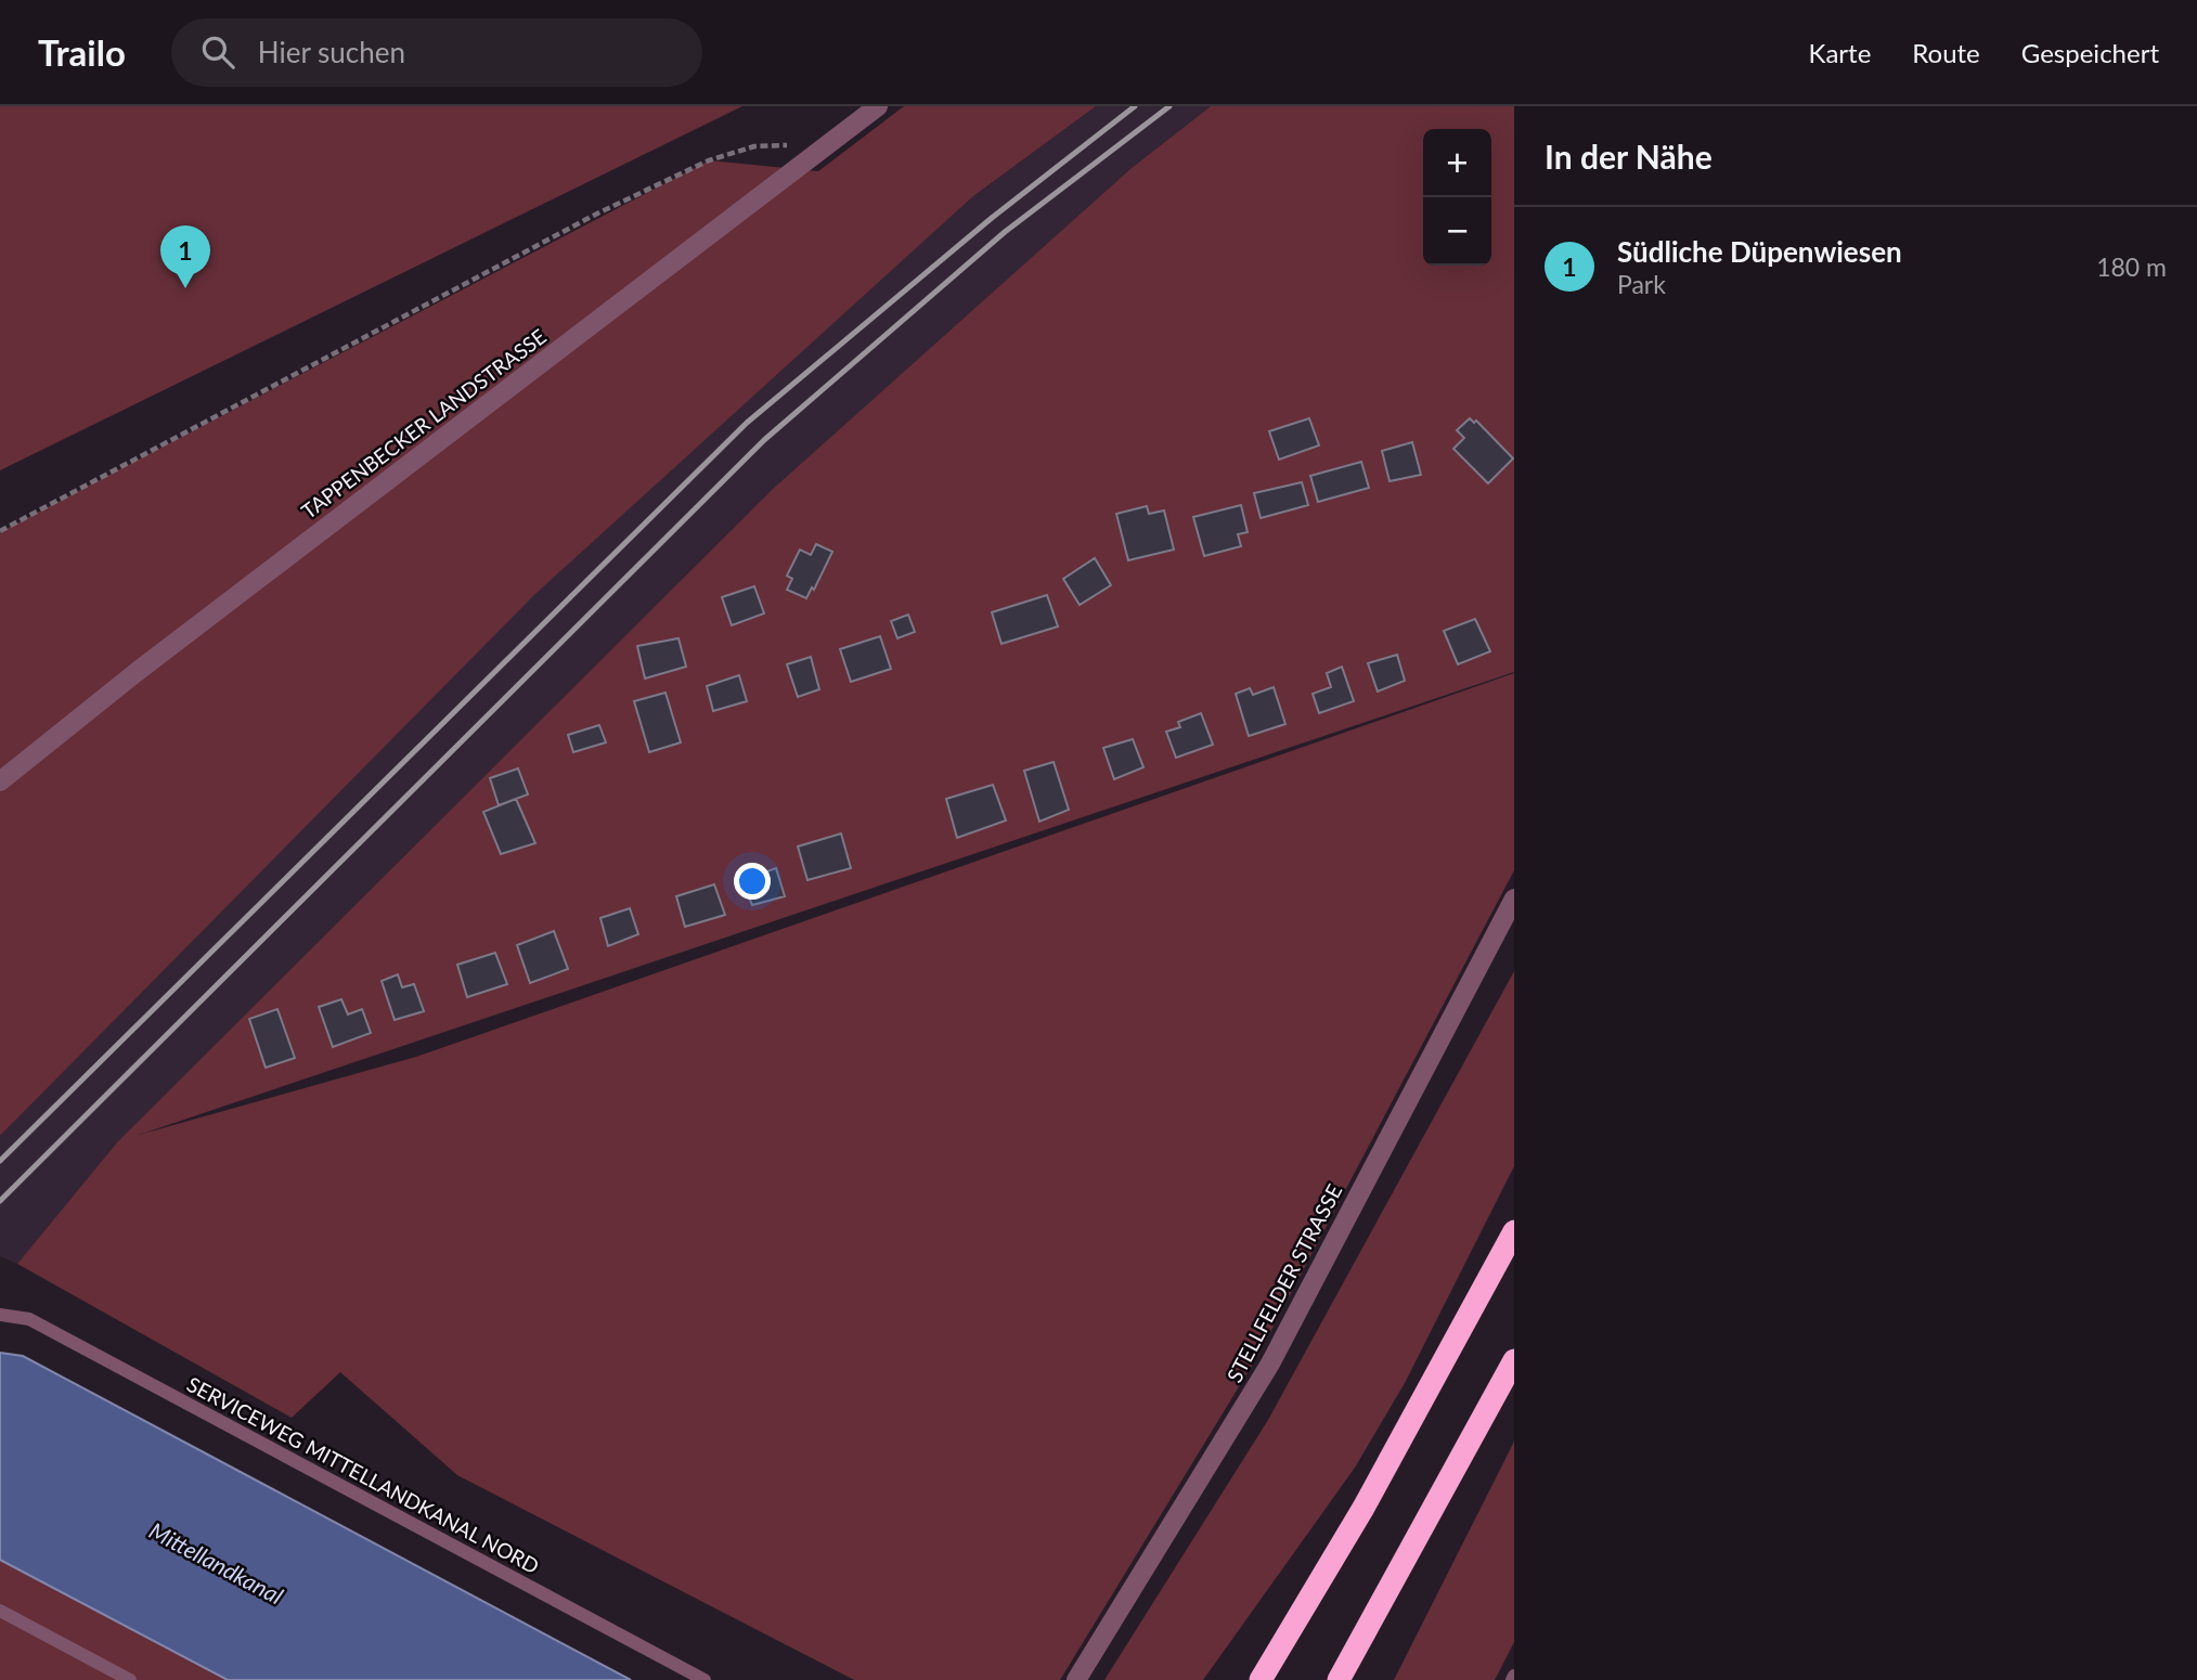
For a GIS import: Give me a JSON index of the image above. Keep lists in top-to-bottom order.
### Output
{
  "streets": {
    "street": ["TAPPENBECKER LANDSTRASSE", "STELLFELDER STRASSE"],
    "lane": ["SERVICEWEG MITTELLANDKANAL NORD"]
  },
  "water": ["Mittellandkanal"],
  "page": {
    "header": "Trailo",
    "search": "Hier suchen",
    "nav": ["Karte", "Route", "Gespeichert"],
    "heading": "In der Nähe",
    "map_buttons": ["+", "−"],
    "list": [
      {
        "mark": "1",
        "name": "Südliche Düpenwiesen",
        "note": "Park",
        "value": "180 m"
      }
    ],
    "pins": "1"
  }
}
